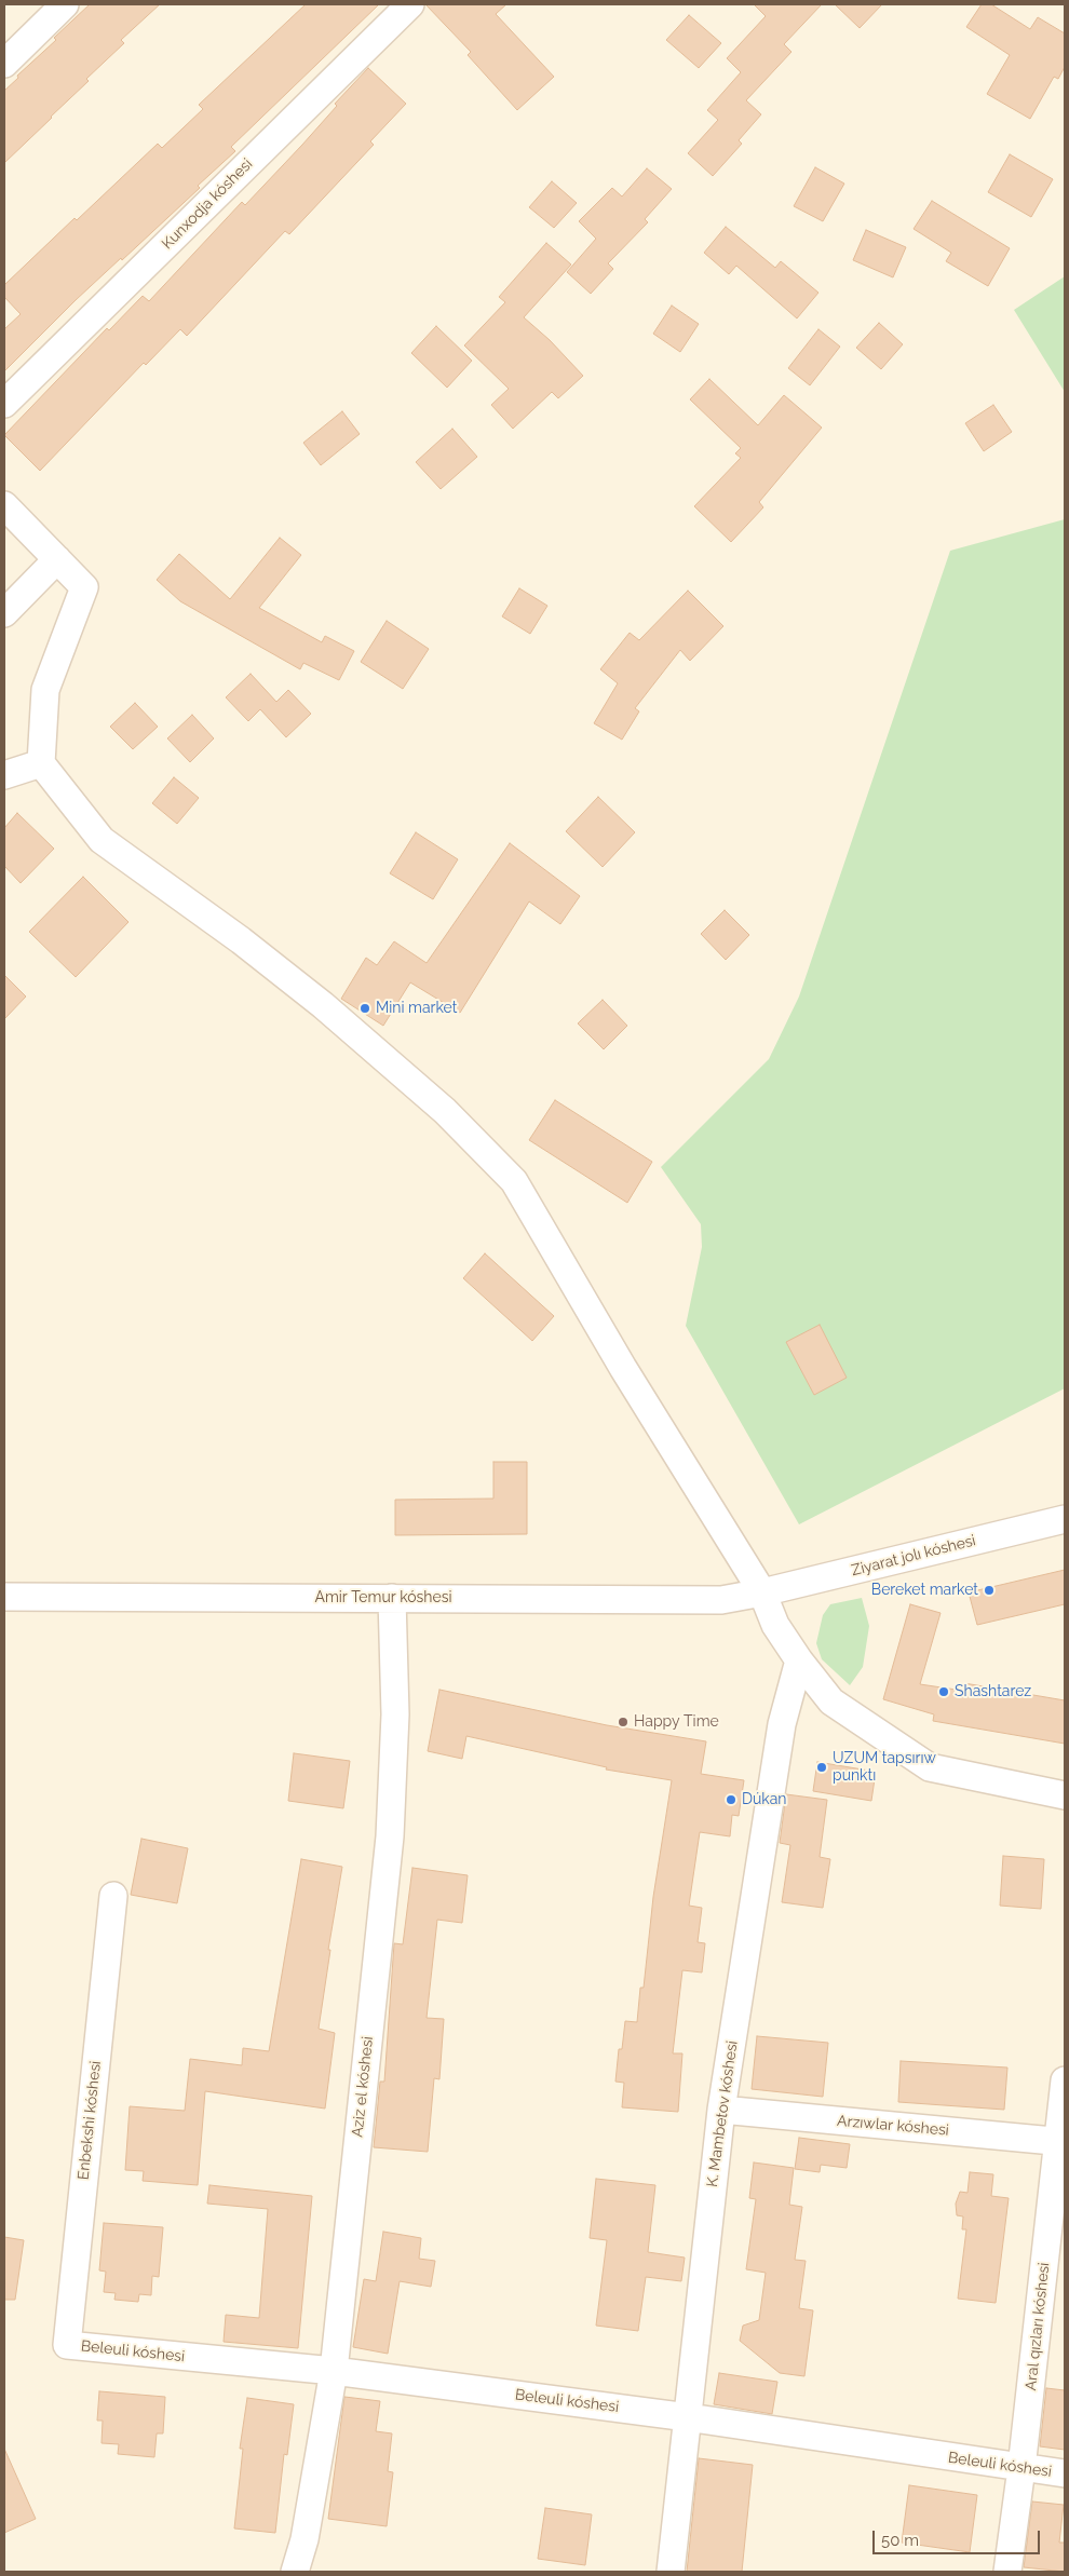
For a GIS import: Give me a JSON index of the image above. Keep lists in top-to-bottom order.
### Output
{
  "streets": {
    "street": [
      "Kunxodja kóshesi",
      "Ziyarat jolı kóshesi",
      "Amir Temur kóshesi",
      "Aziz el kóshesi",
      "K. Mambetov kóshesi",
      "Enbekshi kóshesi",
      "Arzıwlar kóshesi",
      "Aral qızları kóshesi",
      "Beleuli kóshesi"
    ]
  },
  "crossings": [
    ["Ziyarat jolı kóshesi", "Amir Temur kóshesi"],
    ["Amir Temur kóshesi", "Aziz el kóshesi"],
    ["Aziz el kóshesi", "Beleuli kóshesi"],
    ["K. Mambetov kóshesi", "Arzıwlar kóshesi"],
    ["K. Mambetov kóshesi", "Beleuli kóshesi"],
    ["Enbekshi kóshesi", "Beleuli kóshesi"],
    ["Arzıwlar kóshesi", "Aral qızları kóshesi"],
    ["Aral qızları kóshesi", "Beleuli kóshesi"]
  ],
  "places": [
    "Mini market",
    "Bereket market",
    "Shashtarez",
    "Happy Time",
    "UZUM tapsırıw punktı",
    "Dúkan"
  ],
  "scale_bar": "50 m"
}
